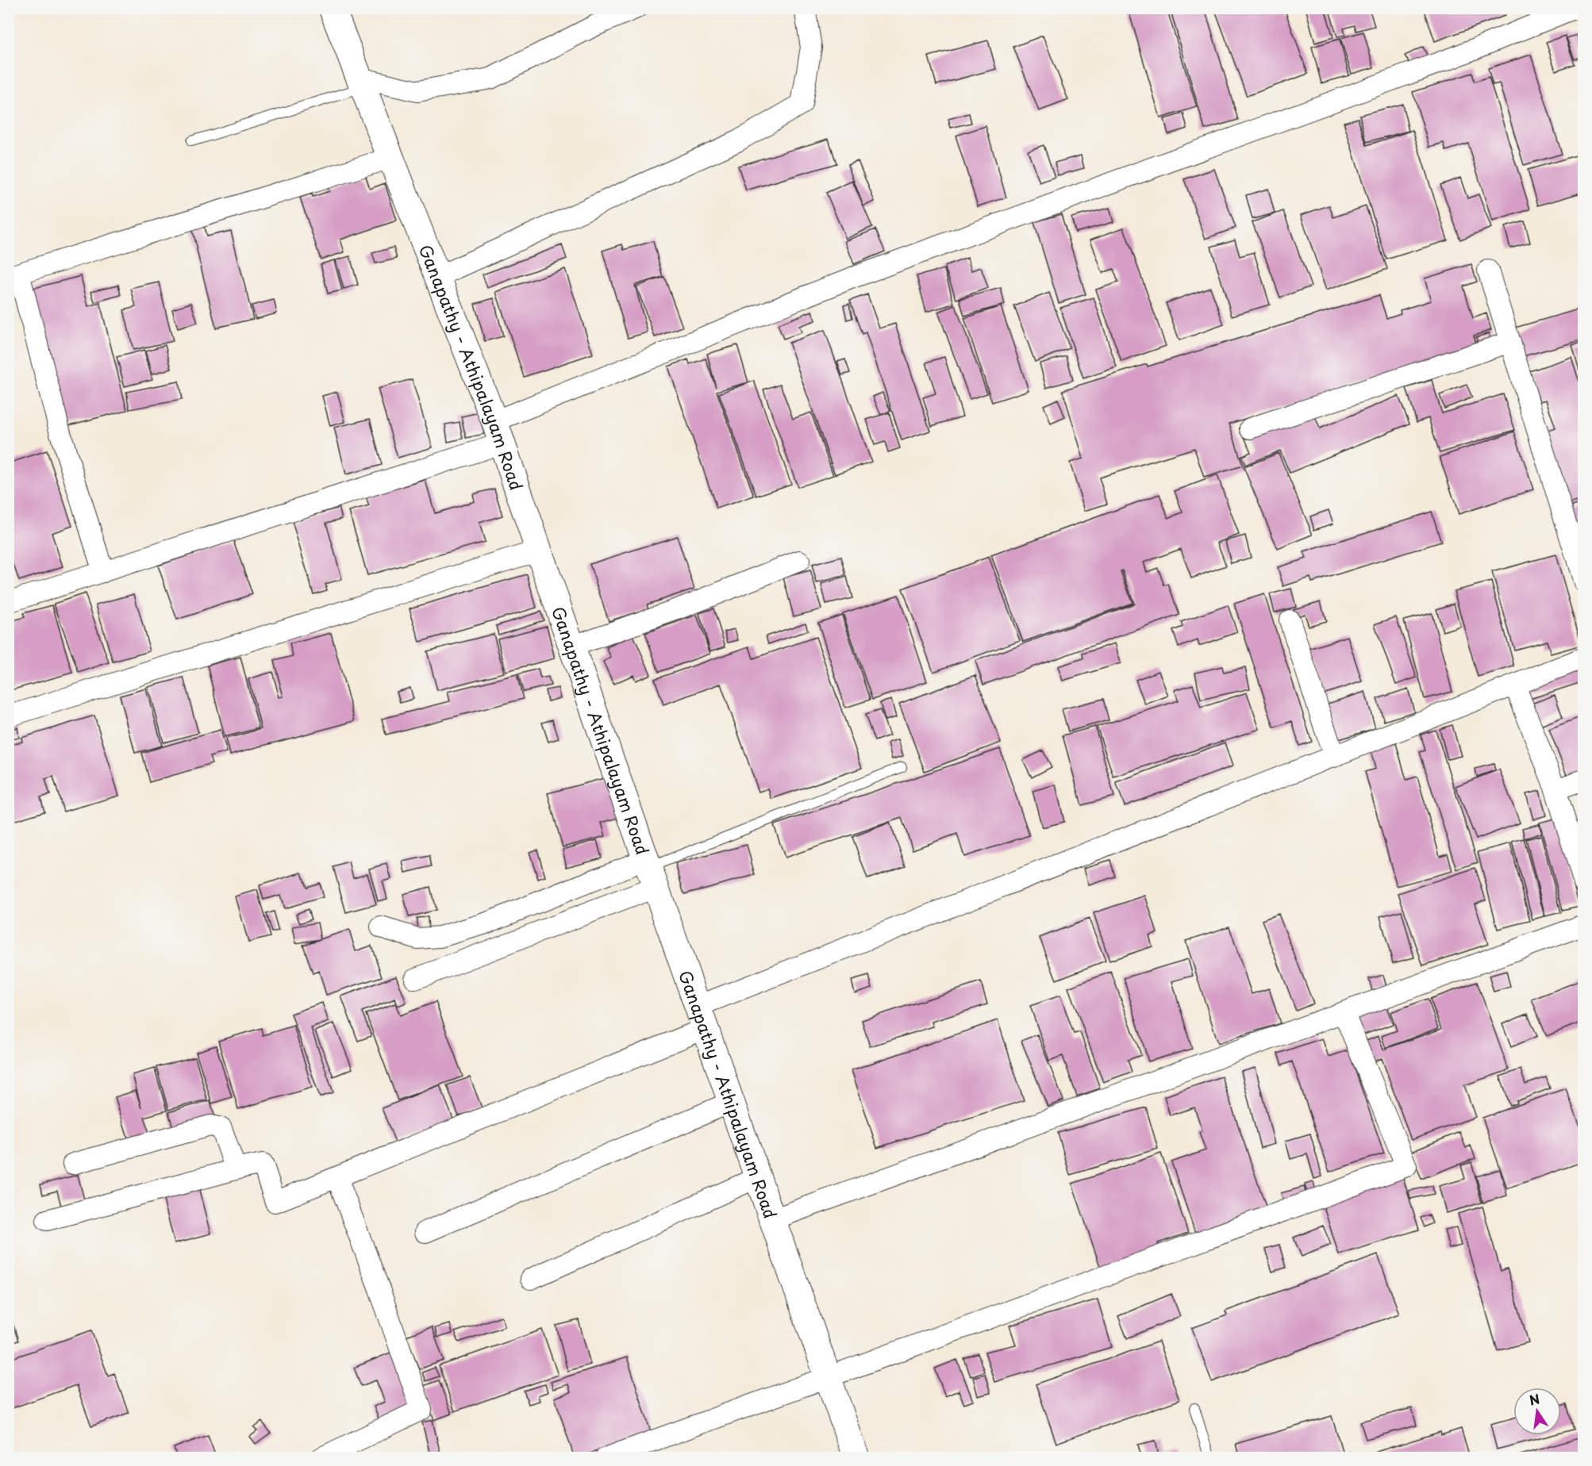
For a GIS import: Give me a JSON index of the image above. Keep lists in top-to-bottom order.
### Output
{
  "streets": {
    "main road": ["Ganapathy - Athipalayam Road"]
  },
  "north": "top"
}
